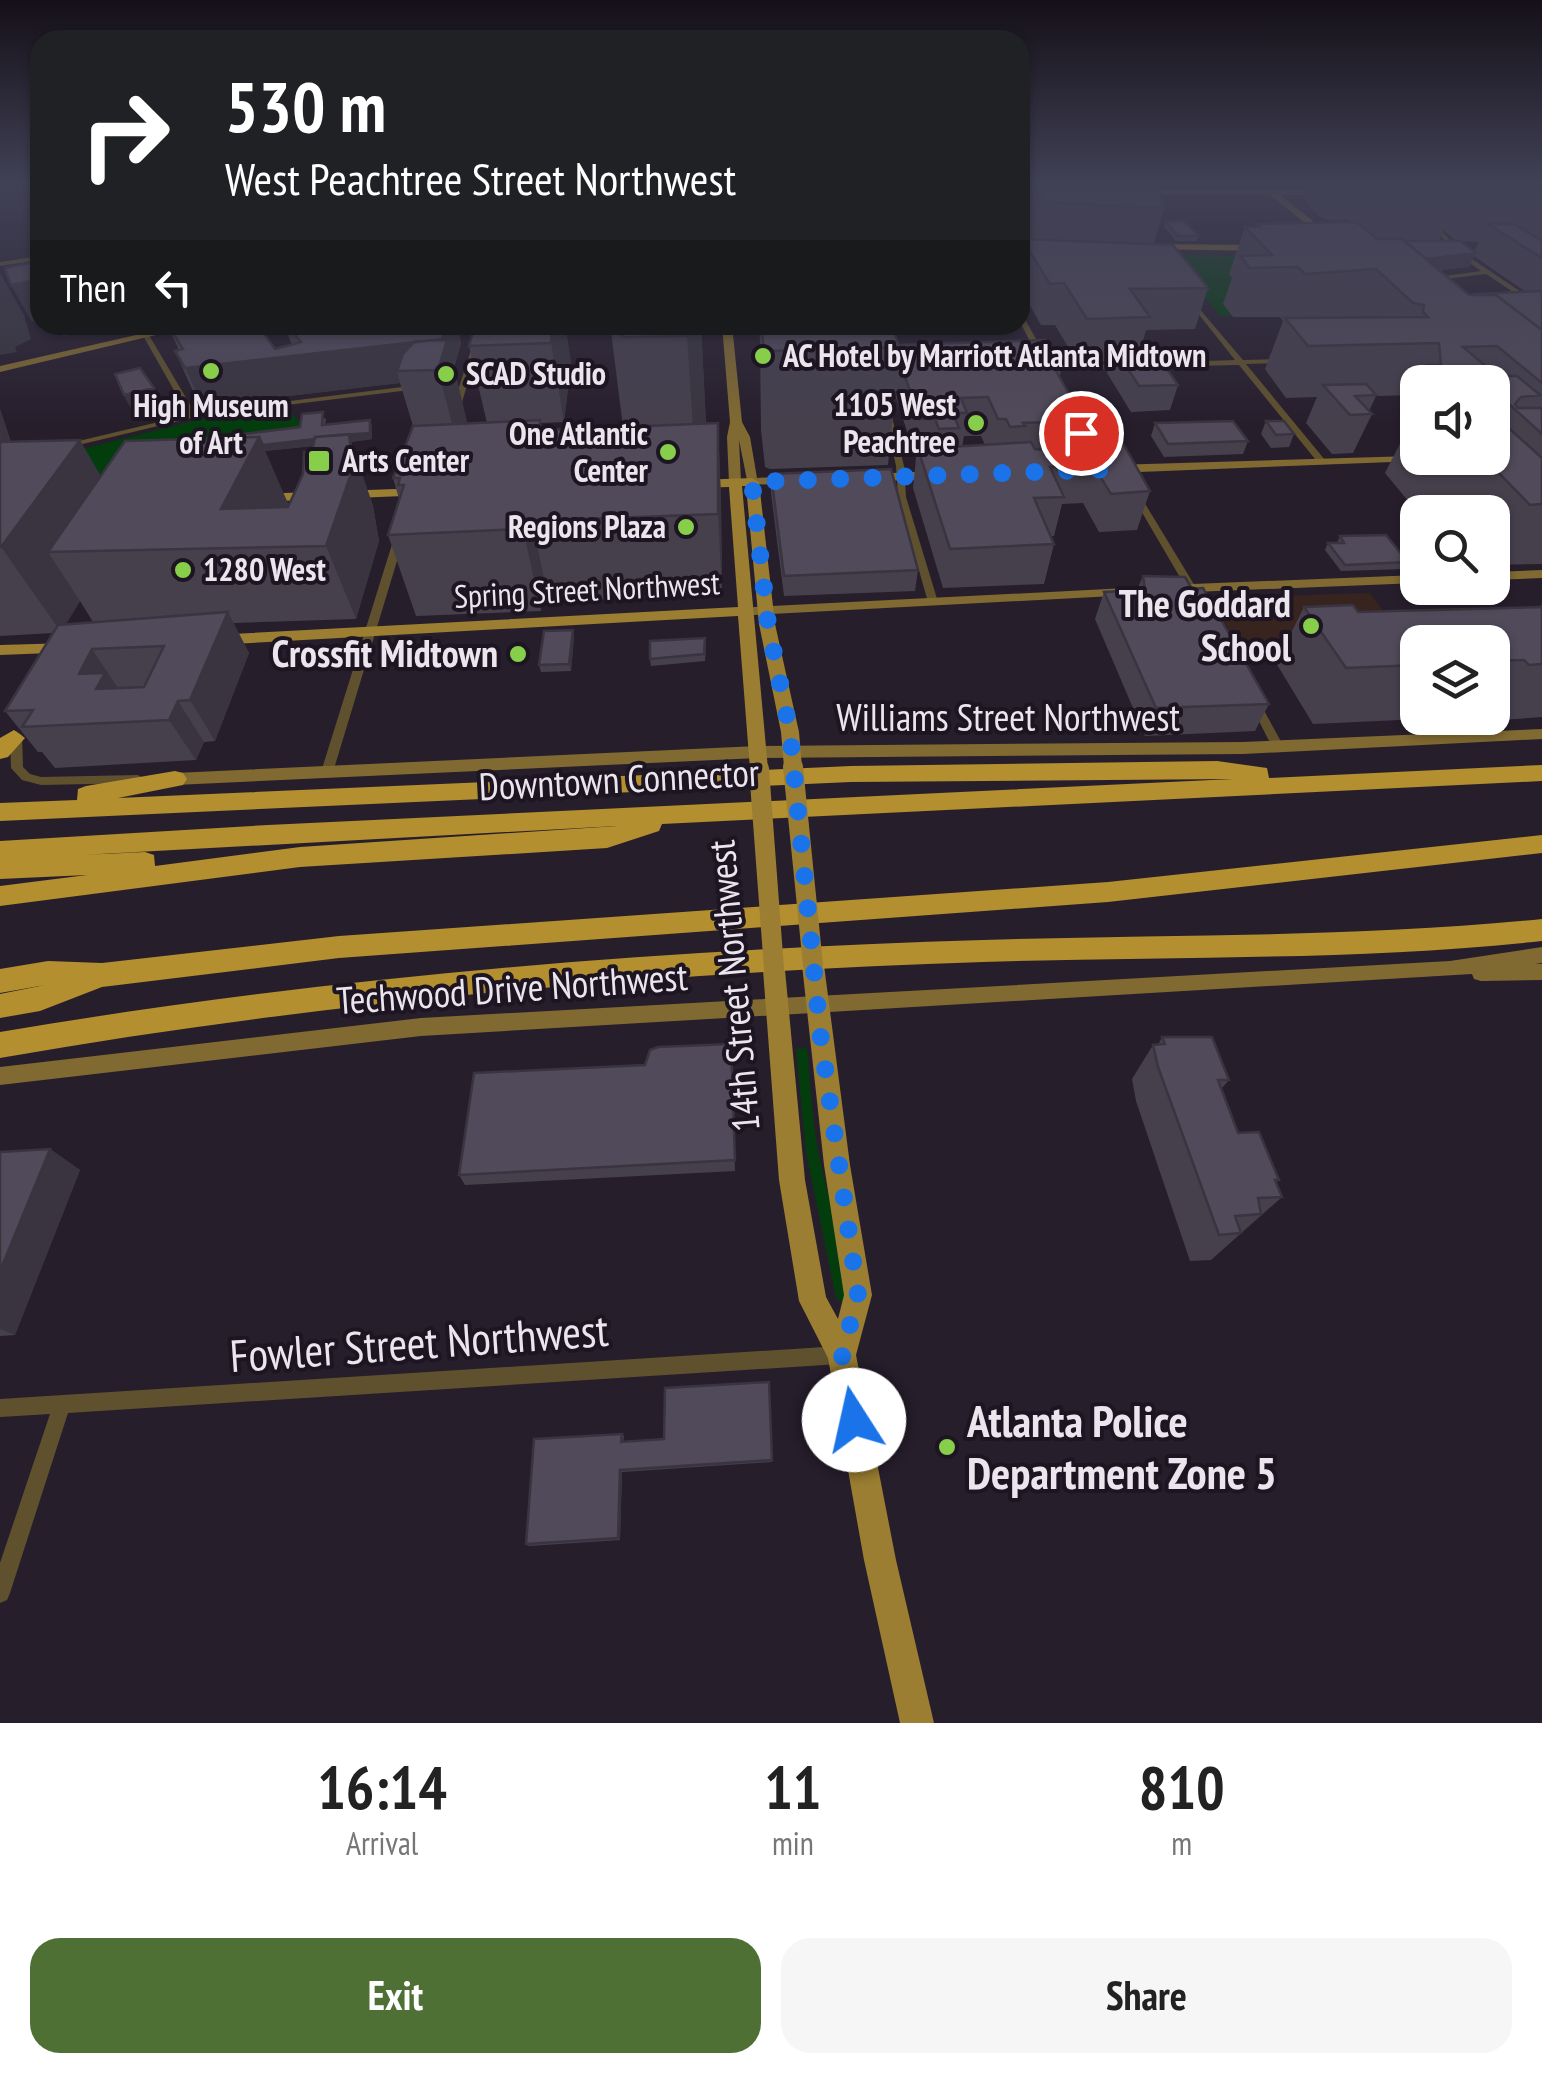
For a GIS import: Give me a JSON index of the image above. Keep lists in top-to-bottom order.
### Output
{
  "streets": {
    "highway": ["Downtown Connector"],
    "main road": [
      "Spring Street Northwest",
      "Williams Street Northwest",
      "14th Street Northwest",
      "Techwood Drive Northwest"
    ],
    "street": ["Fowler Street Northwest"]
  },
  "crossings": [
    ["Spring Street Northwest", "14th Street Northwest"],
    ["Williams Street Northwest", "14th Street Northwest"],
    ["14th Street Northwest", "Techwood Drive Northwest"],
    ["14th Street Northwest", "Fowler Street Northwest"]
  ],
  "places": {
    "other": [
      "AC Hotel by Marriott Atlanta Midtown",
      "High Museum of Art",
      "SCAD Studio",
      "1105 West Peachtree",
      "One Atlantic Center",
      "Regions Plaza",
      "1280 West",
      "The Goddard School",
      "Crossfit Midtown",
      "Atlanta Police Department Zone 5"
    ],
    "transit": ["Arts Center"]
  },
  "page": {
    "turn": ["530 m", "West Peachtree Street Northwest"],
    "then": "Then",
    "eta": [
      "16:14",
      "Arrival",
      "11",
      "min",
      "810",
      "m"
    ],
    "buttons": ["Exit", "Share"]
  }
}
